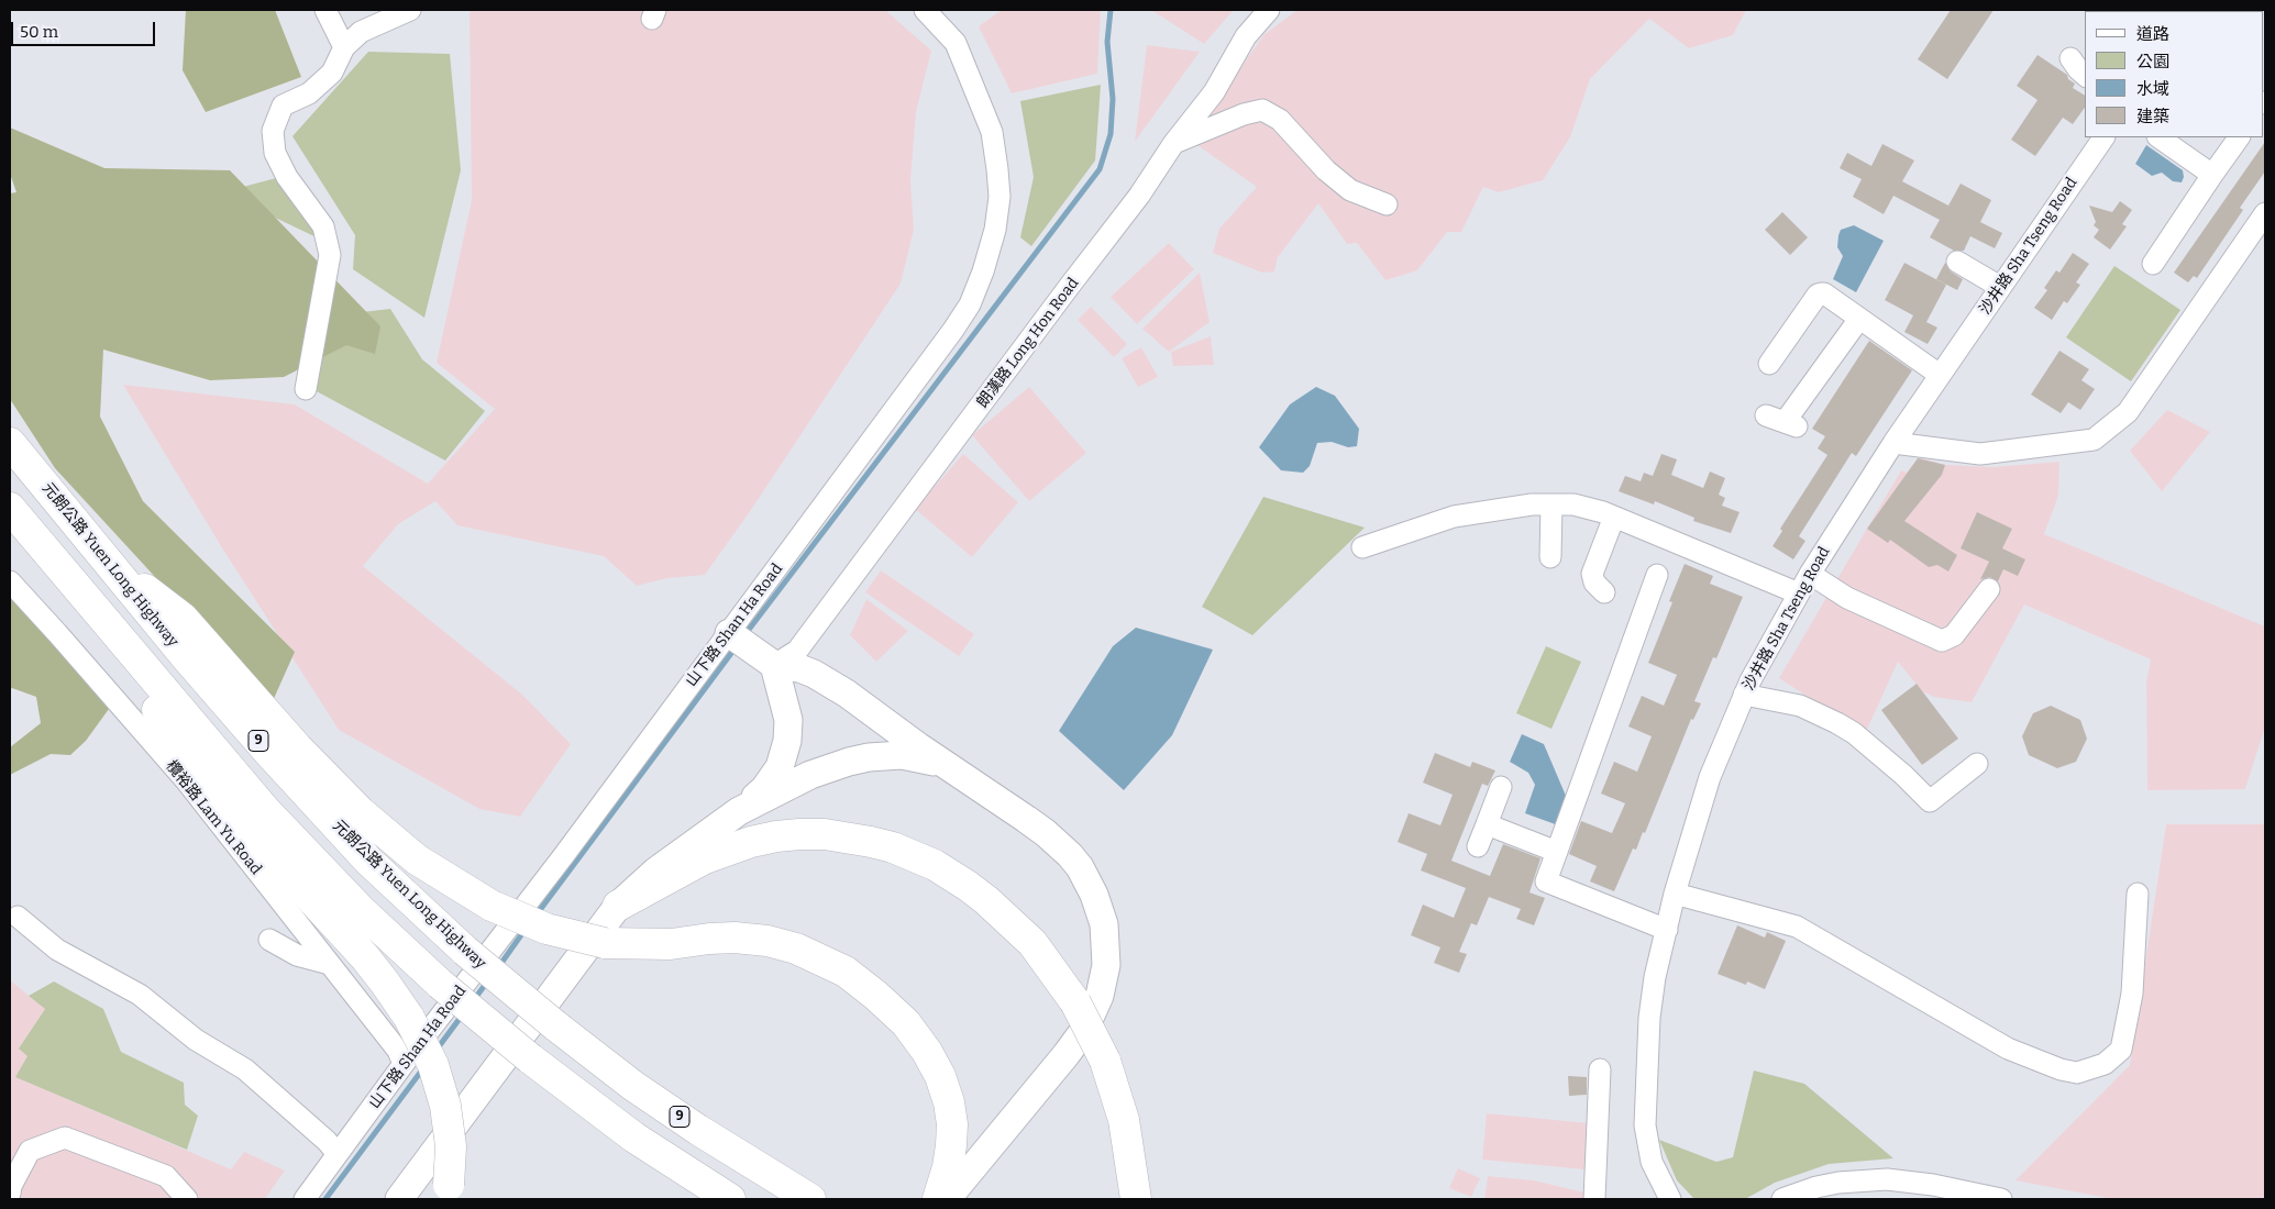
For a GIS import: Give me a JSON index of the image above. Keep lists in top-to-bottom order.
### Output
{
  "streets": {
    "highway": ["元朗公路 Yuen Long Highway", "9"],
    "street": [
      "沙井路 Sha Tseng Road",
      "朗漢路 Long Hon Road",
      "山下路 Shan Ha Road",
      "欖裕路 Lam Yu Road"
    ]
  },
  "crossings": [
    ["山下路 Shan Ha Road", "欖裕路 Lam Yu Road"]
  ],
  "legend": [
    "道路",
    "公園",
    "水域",
    "建築"
  ],
  "scale_bar": "50 m"
}
